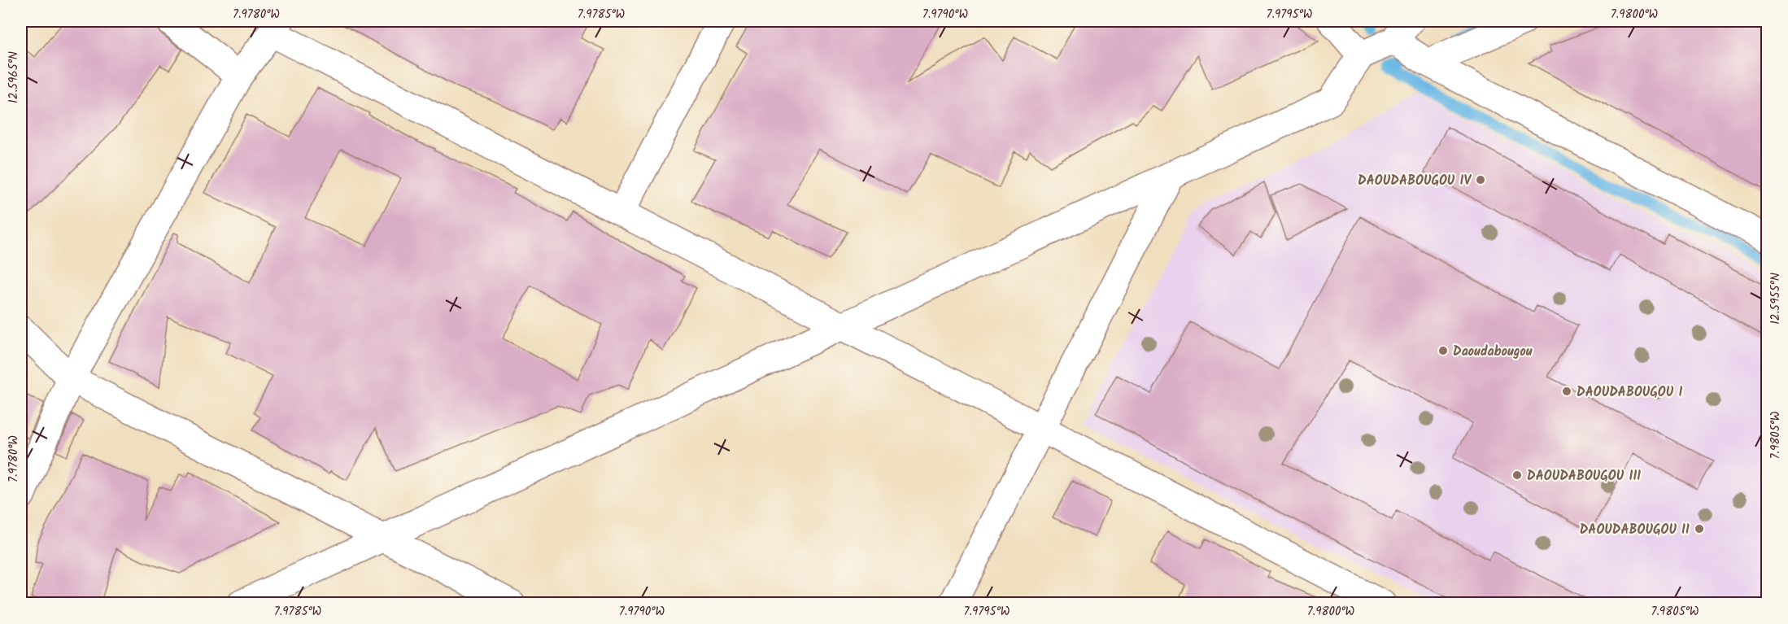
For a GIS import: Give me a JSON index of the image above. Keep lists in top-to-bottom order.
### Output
{
  "places": [
    "DAOUDABOUGOU IV",
    "Daoudabougou",
    "DAOUDABOUGOU I",
    "DAOUDABOUGOU III",
    "DAOUDABOUGOU II"
  ],
  "coordinates": [
    "7.9780°W",
    "7.9785°W",
    "7.9790°W",
    "7.9795°W",
    "7.9800°W",
    "12.5965°N",
    "12.5955°N",
    "7.9805°W"
  ]
}
